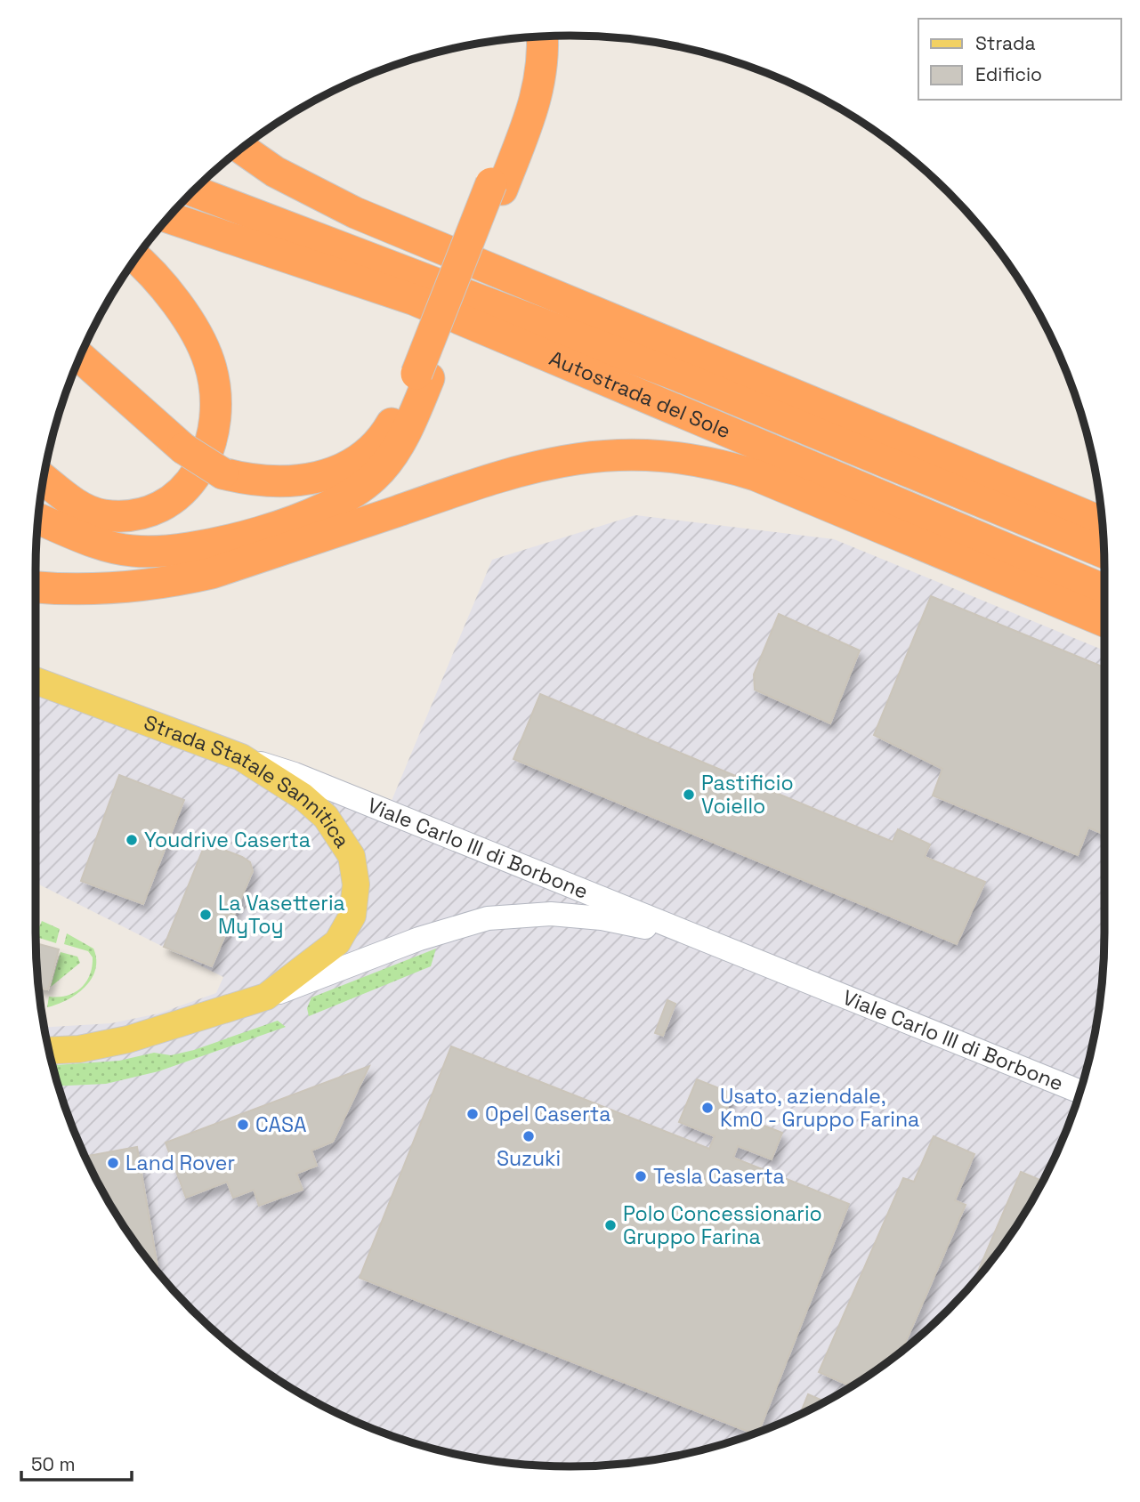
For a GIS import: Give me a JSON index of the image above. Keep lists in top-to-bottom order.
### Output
{
  "streets": {
    "highway": ["Autostrada del Sole"],
    "main road": ["Strada Statale Sannitica", "Viale Carlo III di Borbone"]
  },
  "crossings": [
    ["Strada Statale Sannitica", "Viale Carlo III di Borbone"]
  ],
  "places": [
    "Pastificio Voiello",
    "Youdrive Caserta",
    "La Vasetteria MyToy",
    "Usato, aziendale, Km0 - Gruppo Farina",
    "Opel Caserta",
    "CASA",
    "Suzuki",
    "Land Rover",
    "Tesla Caserta",
    "Polo Concessionario Gruppo Farina"
  ],
  "legend": ["Strada", "Edificio"],
  "scale_bar": "50 m"
}
